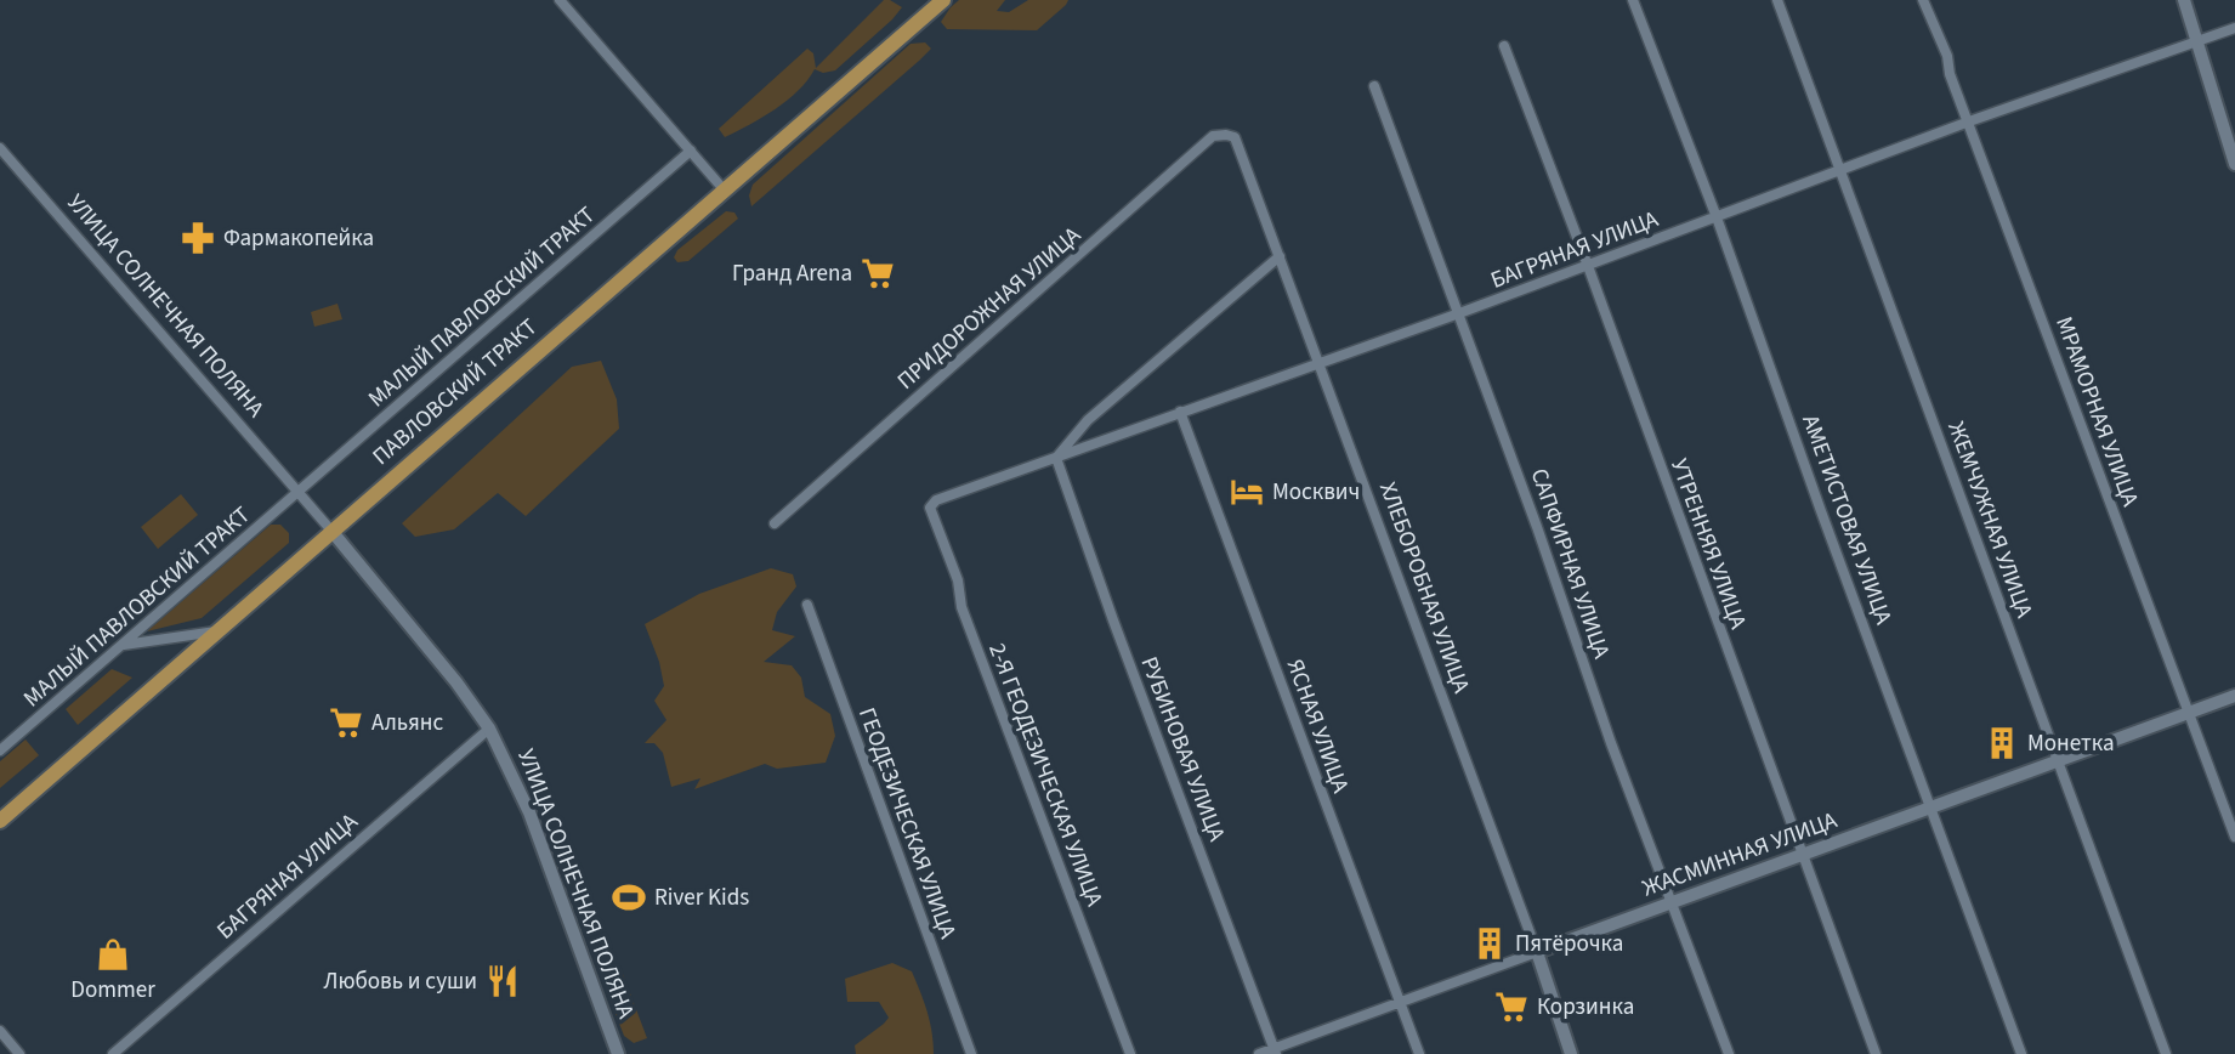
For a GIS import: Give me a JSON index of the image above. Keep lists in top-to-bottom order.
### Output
{
  "streets": {
    "main road": ["ПАВЛОВСКИЙ ТРАКТ"],
    "street": [
      "БАГРЯНАЯ УЛИЦА",
      "УЛИЦА СОЛНЕЧНАЯ ПОЛЯНА",
      "МАЛЫЙ ПАВЛОВСКИЙ ТРАКТ",
      "ПРИДОРОЖНАЯ УЛИЦА",
      "МРАМОРНАЯ УЛИЦА",
      "АМЕТИСТОВАЯ УЛИЦА",
      "ЖЕМЧУЖНАЯ УЛИЦА",
      "УТРЕННЯЯ УЛИЦА",
      "САПФИРНАЯ УЛИЦА",
      "ХЛЕБОРОБНАЯ УЛИЦА",
      "ЯСНАЯ УЛИЦА",
      "РУБИНОВАЯ УЛИЦА",
      "2-Я ГЕОДЕЗИЧЕСКАЯ УЛИЦА",
      "ГЕОДЕЗИЧЕСКАЯ УЛИЦА",
      "ЖАСМИННАЯ УЛИЦА"
    ]
  },
  "crossings": [
    ["БАГРЯНАЯ УЛИЦА", "УЛИЦА СОЛНЕЧНАЯ ПОЛЯНА"],
    ["БАГРЯНАЯ УЛИЦА", "МРАМОРНАЯ УЛИЦА"],
    ["БАГРЯНАЯ УЛИЦА", "АМЕТИСТОВАЯ УЛИЦА"],
    ["БАГРЯНАЯ УЛИЦА", "ЖЕМЧУЖНАЯ УЛИЦА"],
    ["БАГРЯНАЯ УЛИЦА", "УТРЕННЯЯ УЛИЦА"],
    ["БАГРЯНАЯ УЛИЦА", "САПФИРНАЯ УЛИЦА"],
    ["БАГРЯНАЯ УЛИЦА", "ХЛЕБОРОБНАЯ УЛИЦА"],
    ["БАГРЯНАЯ УЛИЦА", "ЯСНАЯ УЛИЦА"],
    ["БАГРЯНАЯ УЛИЦА", "РУБИНОВАЯ УЛИЦА"],
    ["БАГРЯНАЯ УЛИЦА", "2-Я ГЕОДЕЗИЧЕСКАЯ УЛИЦА"],
    ["УЛИЦА СОЛНЕЧНАЯ ПОЛЯНА", "МАЛЫЙ ПАВЛОВСКИЙ ТРАКТ"],
    ["УЛИЦА СОЛНЕЧНАЯ ПОЛЯНА", "ПАВЛОВСКИЙ ТРАКТ"],
    ["ПРИДОРОЖНАЯ УЛИЦА", "ХЛЕБОРОБНАЯ УЛИЦА"],
    ["МРАМОРНАЯ УЛИЦА", "ЖАСМИННАЯ УЛИЦА"],
    ["АМЕТИСТОВАЯ УЛИЦА", "ЖАСМИННАЯ УЛИЦА"],
    ["ЖЕМЧУЖНАЯ УЛИЦА", "ЖАСМИННАЯ УЛИЦА"],
    ["УТРЕННЯЯ УЛИЦА", "ЖАСМИННАЯ УЛИЦА"],
    ["САПФИРНАЯ УЛИЦА", "ЖАСМИННАЯ УЛИЦА"],
    ["ХЛЕБОРОБНАЯ УЛИЦА", "ЖАСМИННАЯ УЛИЦА"],
    ["ЯСНАЯ УЛИЦА", "ЖАСМИННАЯ УЛИЦА"],
    ["РУБИНОВАЯ УЛИЦА", "ЖАСМИННАЯ УЛИЦА"]
  ],
  "places": {
    "pharmacy": ["Фармакопейка"],
    "supermarket": ["Гранд Arena", "Альянс", "Корзинка"],
    "hotel": ["Москвич"],
    "building": ["Монетка", "Пятёрочка"],
    "sports": ["River Kids"],
    "shop": ["Dommer"],
    "restaurant": ["Любовь и суши"]
  }
}
